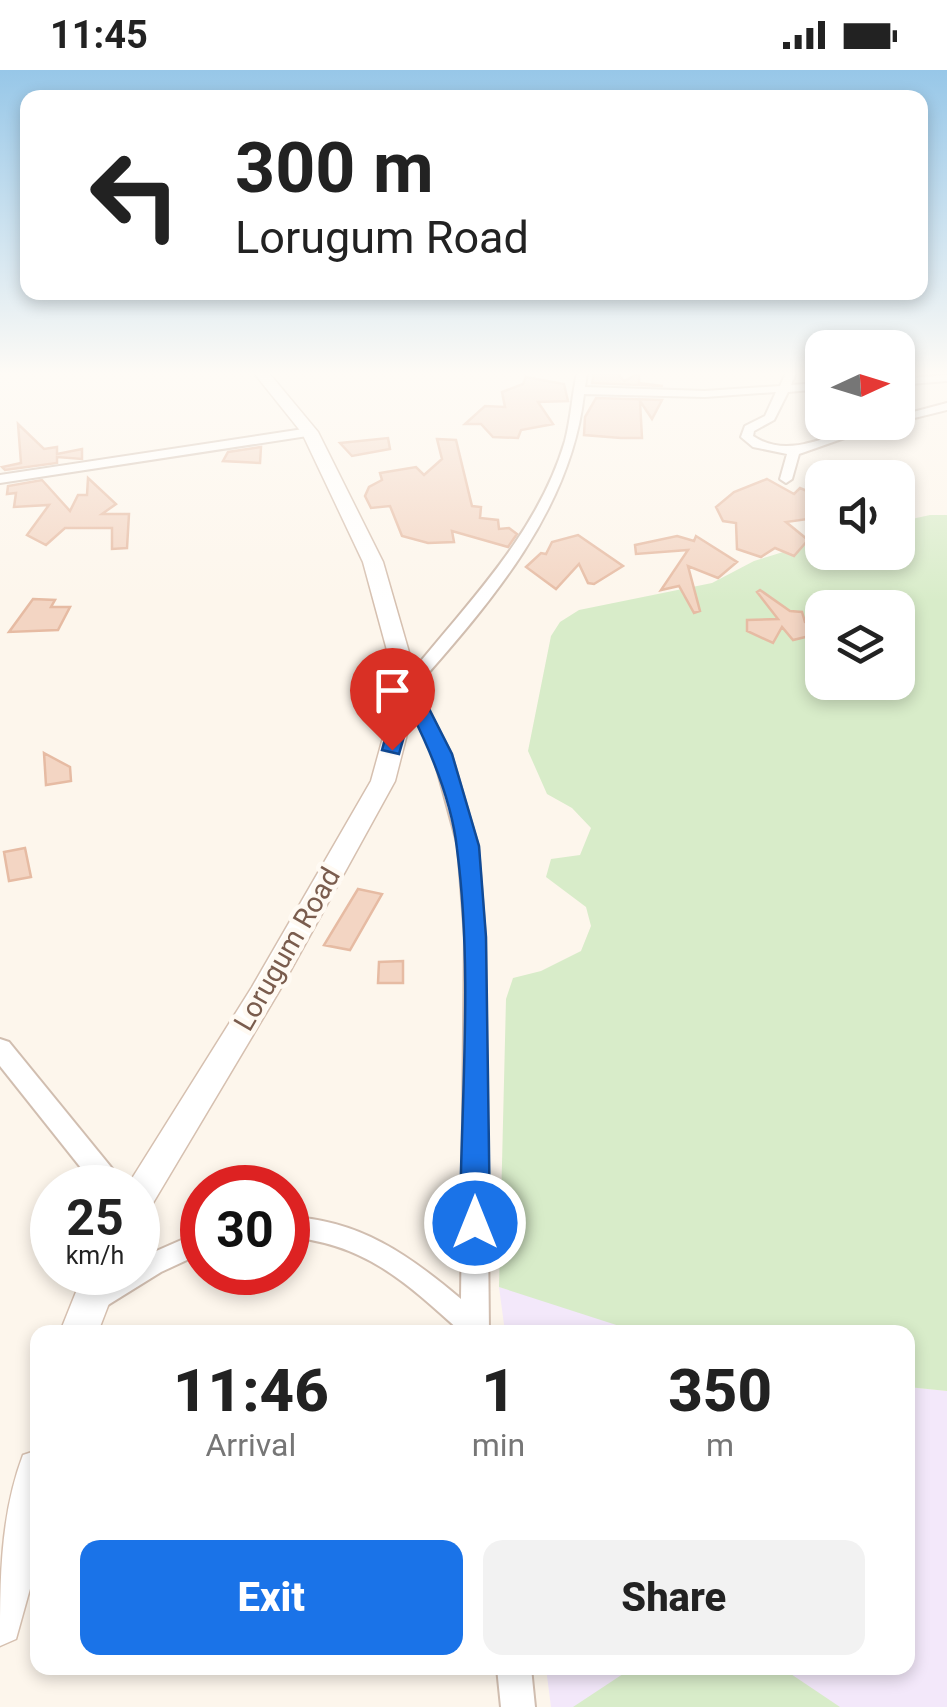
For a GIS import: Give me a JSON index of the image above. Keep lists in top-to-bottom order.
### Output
{
  "streets": {
    "main road": ["Lorugum Road"]
  },
  "north": "right",
  "page": {
    "status": "11:45",
    "turn": ["300 m", "Lorugum Road"],
    "speed": "25 km/h",
    "limit": "30",
    "eta": [
      "11:46",
      "Arrival",
      "1",
      "min",
      "350",
      "m"
    ],
    "buttons": ["Exit", "Share"]
  }
}
